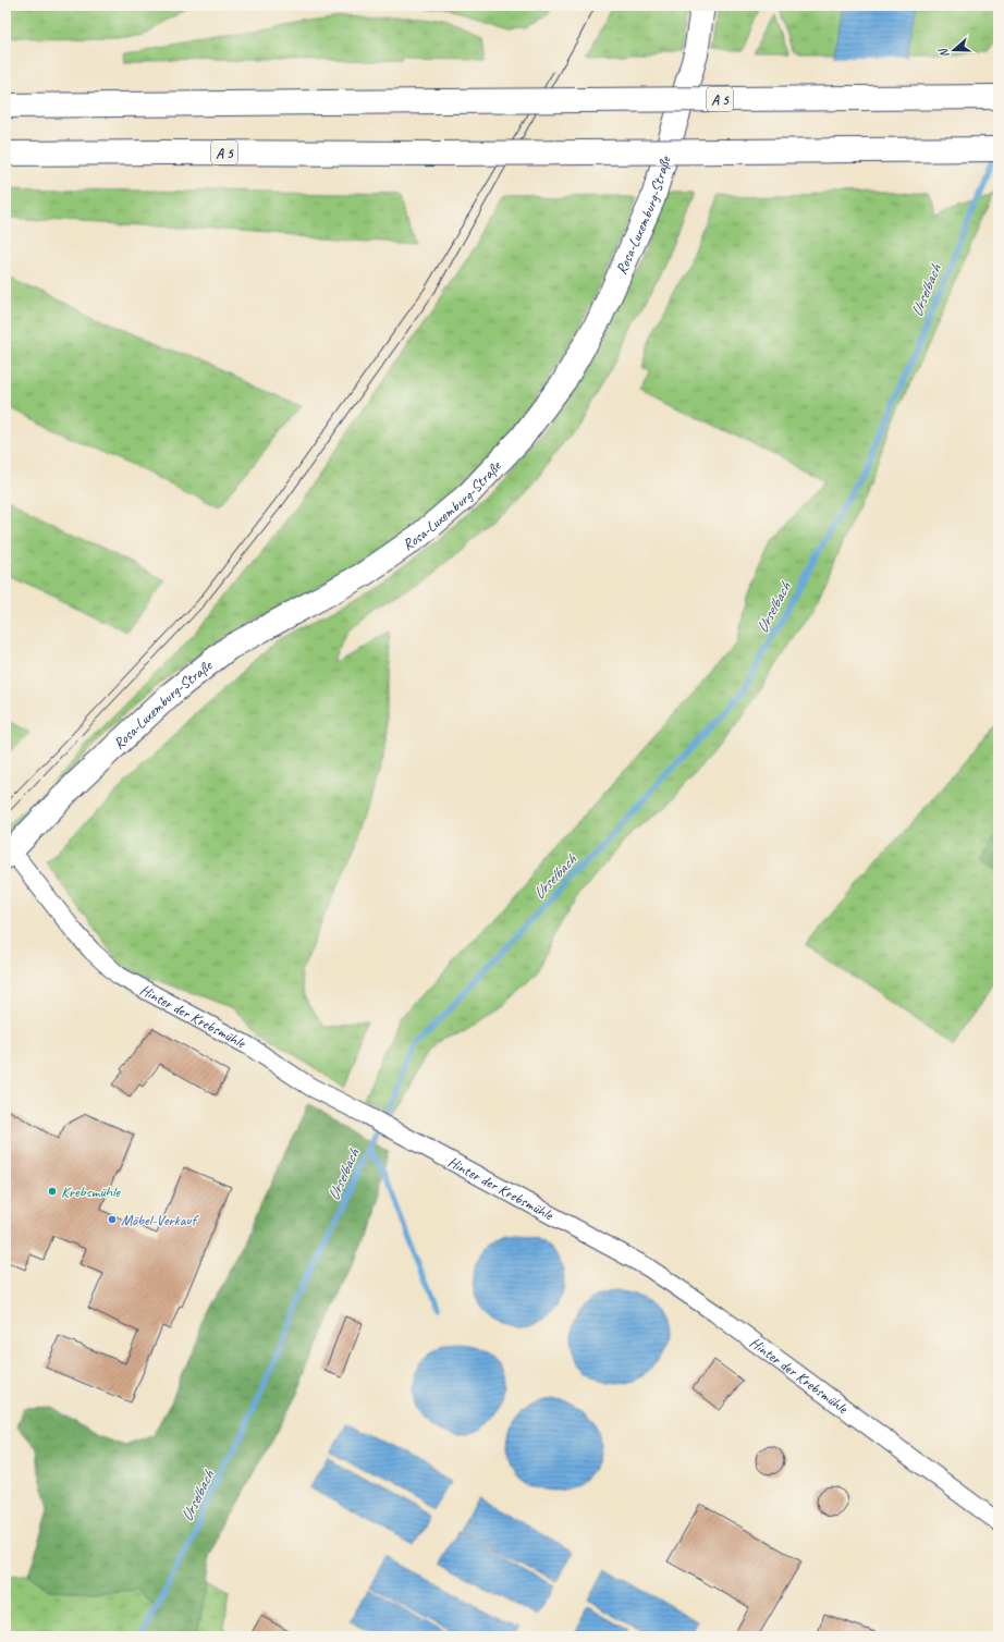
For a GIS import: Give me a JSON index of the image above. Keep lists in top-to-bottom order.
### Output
{
  "streets": {
    "main road": ["A 5", "Rosa-Luxemburg-Straße"],
    "street": ["Hinter der Krebsmühle"]
  },
  "crossings": [
    ["Rosa-Luxemburg-Straße", "Hinter der Krebsmühle"]
  ],
  "water": ["Urselbach"],
  "places": ["Krebsmühle", "Möbel-Verkauf"],
  "north": "left"
}
